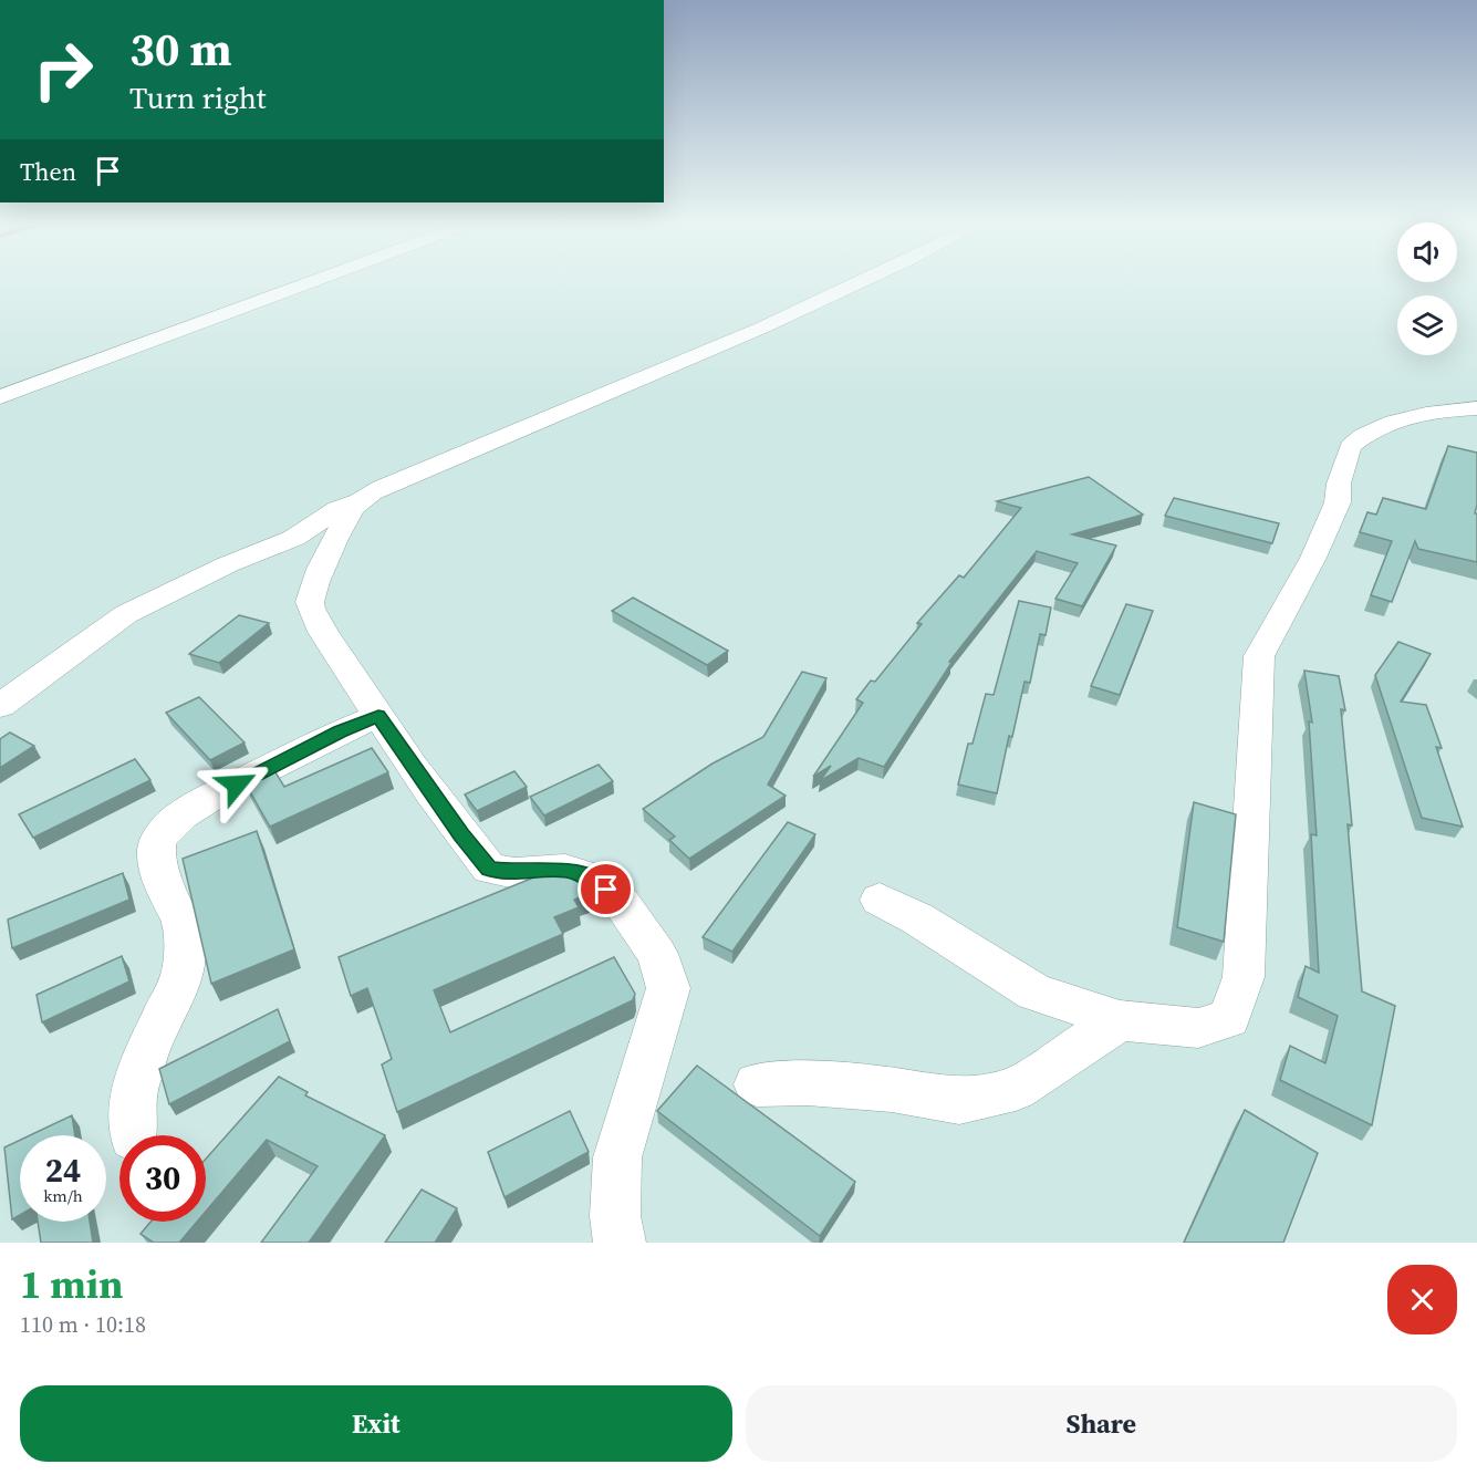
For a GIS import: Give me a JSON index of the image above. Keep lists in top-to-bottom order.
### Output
{
  "page": {
    "turn": ["30 m", "Turn right"],
    "then": "Then",
    "speed": "24 km/h",
    "limit": "30",
    "heading": ["1 min", "110 m · 10:18"],
    "buttons": ["Exit", "Share"]
  }
}
